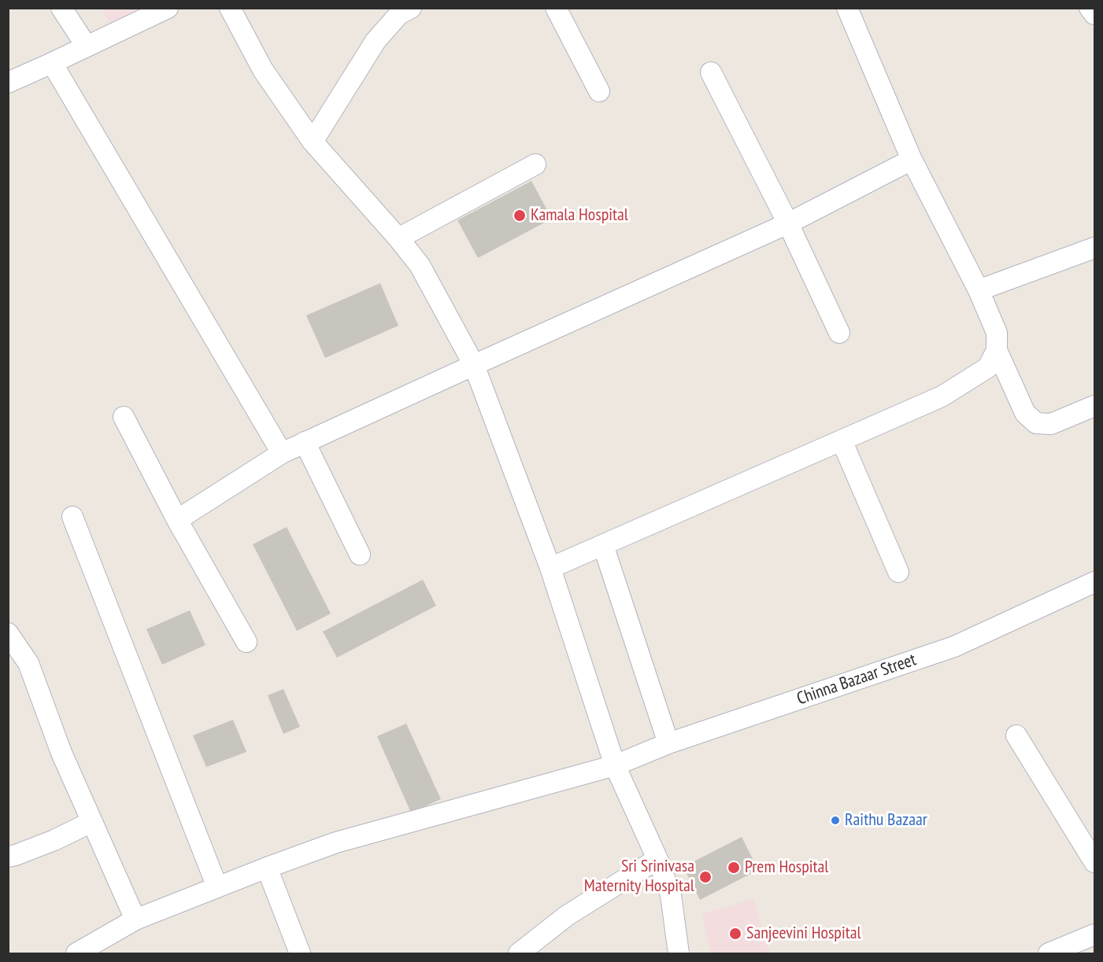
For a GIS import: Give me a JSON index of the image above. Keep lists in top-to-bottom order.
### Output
{
  "streets": {
    "street": ["Chinna Bazaar Street"]
  },
  "places": [
    "Kamala Hospital",
    "Raithu Bazaar",
    "Prem Hospital",
    "Sri Srinivasa Maternity Hospital",
    "Sanjeevini Hospital"
  ]
}
